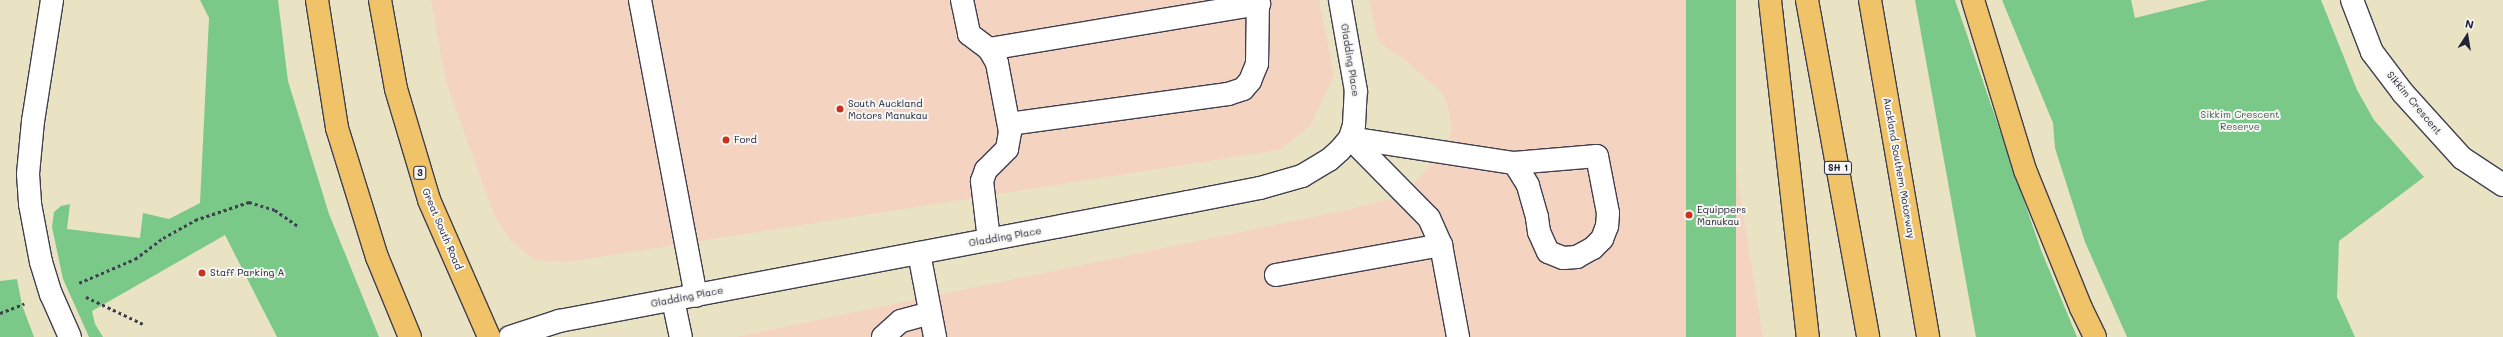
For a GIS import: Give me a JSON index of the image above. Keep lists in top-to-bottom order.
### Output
{
  "streets": {
    "main road": [
      "SH 1",
      "Auckland Southern Motorway",
      "3",
      "Great South Road"
    ],
    "street": ["Gladding Place", "Sikkim Crescent"]
  },
  "parks": ["Sikkim Crescent Reserve"],
  "places": [
    "South Auckland Motors Manukau",
    "Ford",
    "Equippers Manukau",
    "Staff Parking A"
  ],
  "north": "top"
}
